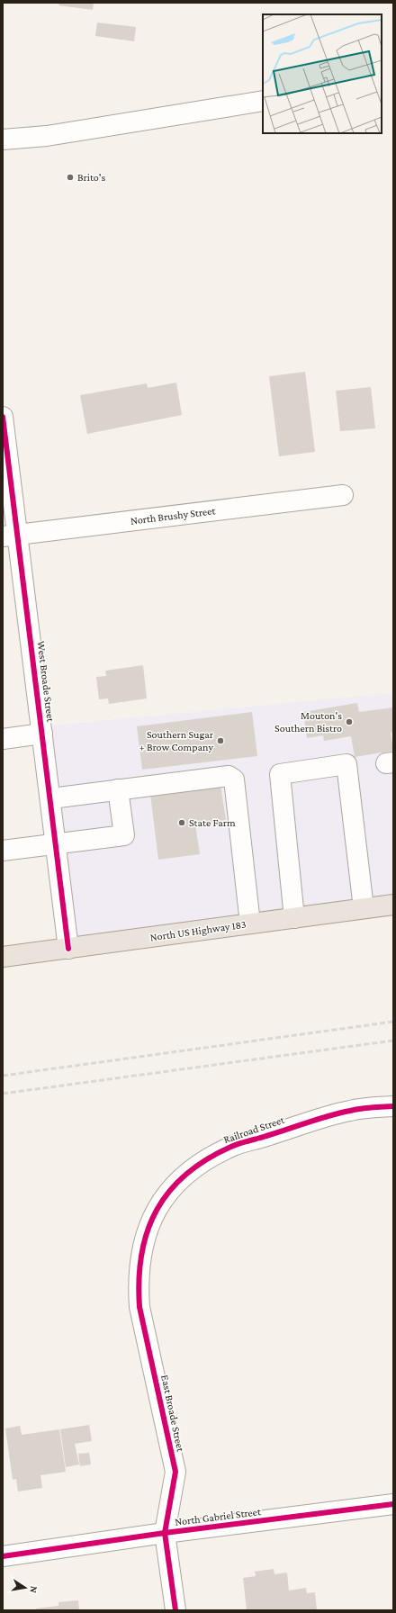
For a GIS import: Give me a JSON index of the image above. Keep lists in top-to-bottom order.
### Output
{
  "streets": {
    "main road": ["North US Highway 183"],
    "street": [
      "North Brushy Street",
      "West Broade Street",
      "Railroad Street",
      "East Broade Street",
      "North Gabriel Street"
    ]
  },
  "crossings": [
    ["North Brushy Street", "West Broade Street"],
    ["West Broade Street", "North US Highway 183"],
    ["Railroad Street", "East Broade Street"],
    ["East Broade Street", "North Gabriel Street"]
  ],
  "places": [
    "Brito's",
    "Mouton's Southern Bistro",
    "Southern Sugar + Brow Company",
    "State Farm"
  ],
  "north": "right"
}
